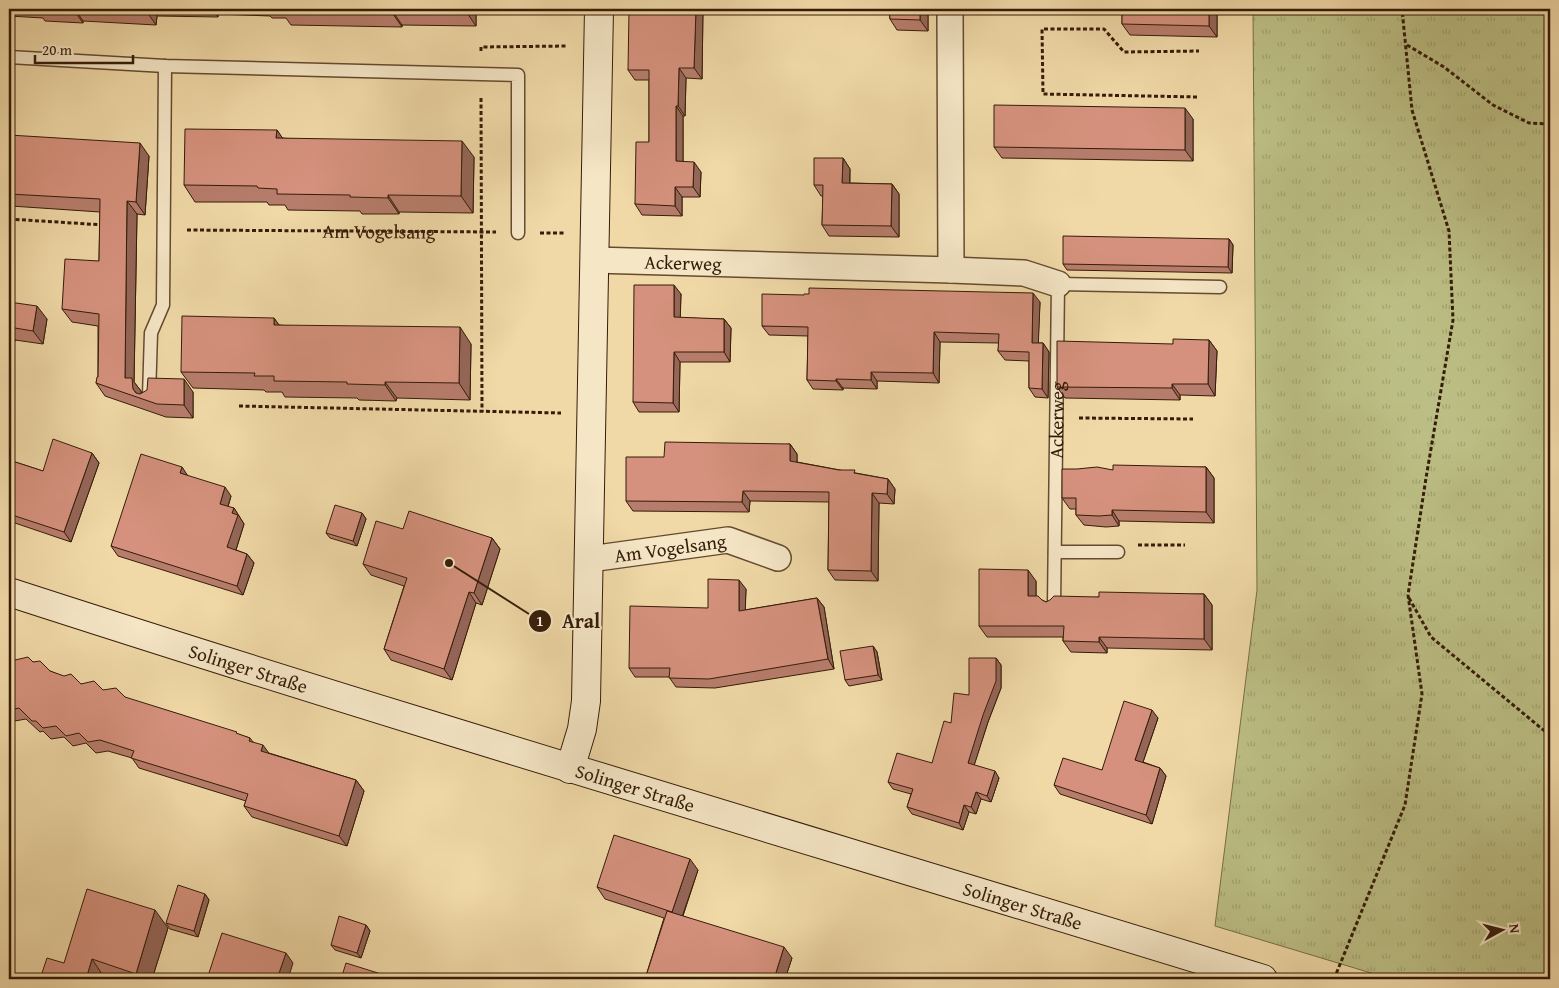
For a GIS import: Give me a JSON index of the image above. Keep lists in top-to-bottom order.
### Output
{
  "streets": {
    "main road": ["Am Vogelsang", "Solinger Straße"],
    "street": ["Ackerweg"]
  },
  "crossings": [
    ["Am Vogelsang", "Ackerweg"],
    ["Am Vogelsang", "Solinger Straße"]
  ],
  "places": ["Aral"],
  "scale_bar": "20 m",
  "north": "right"
}
